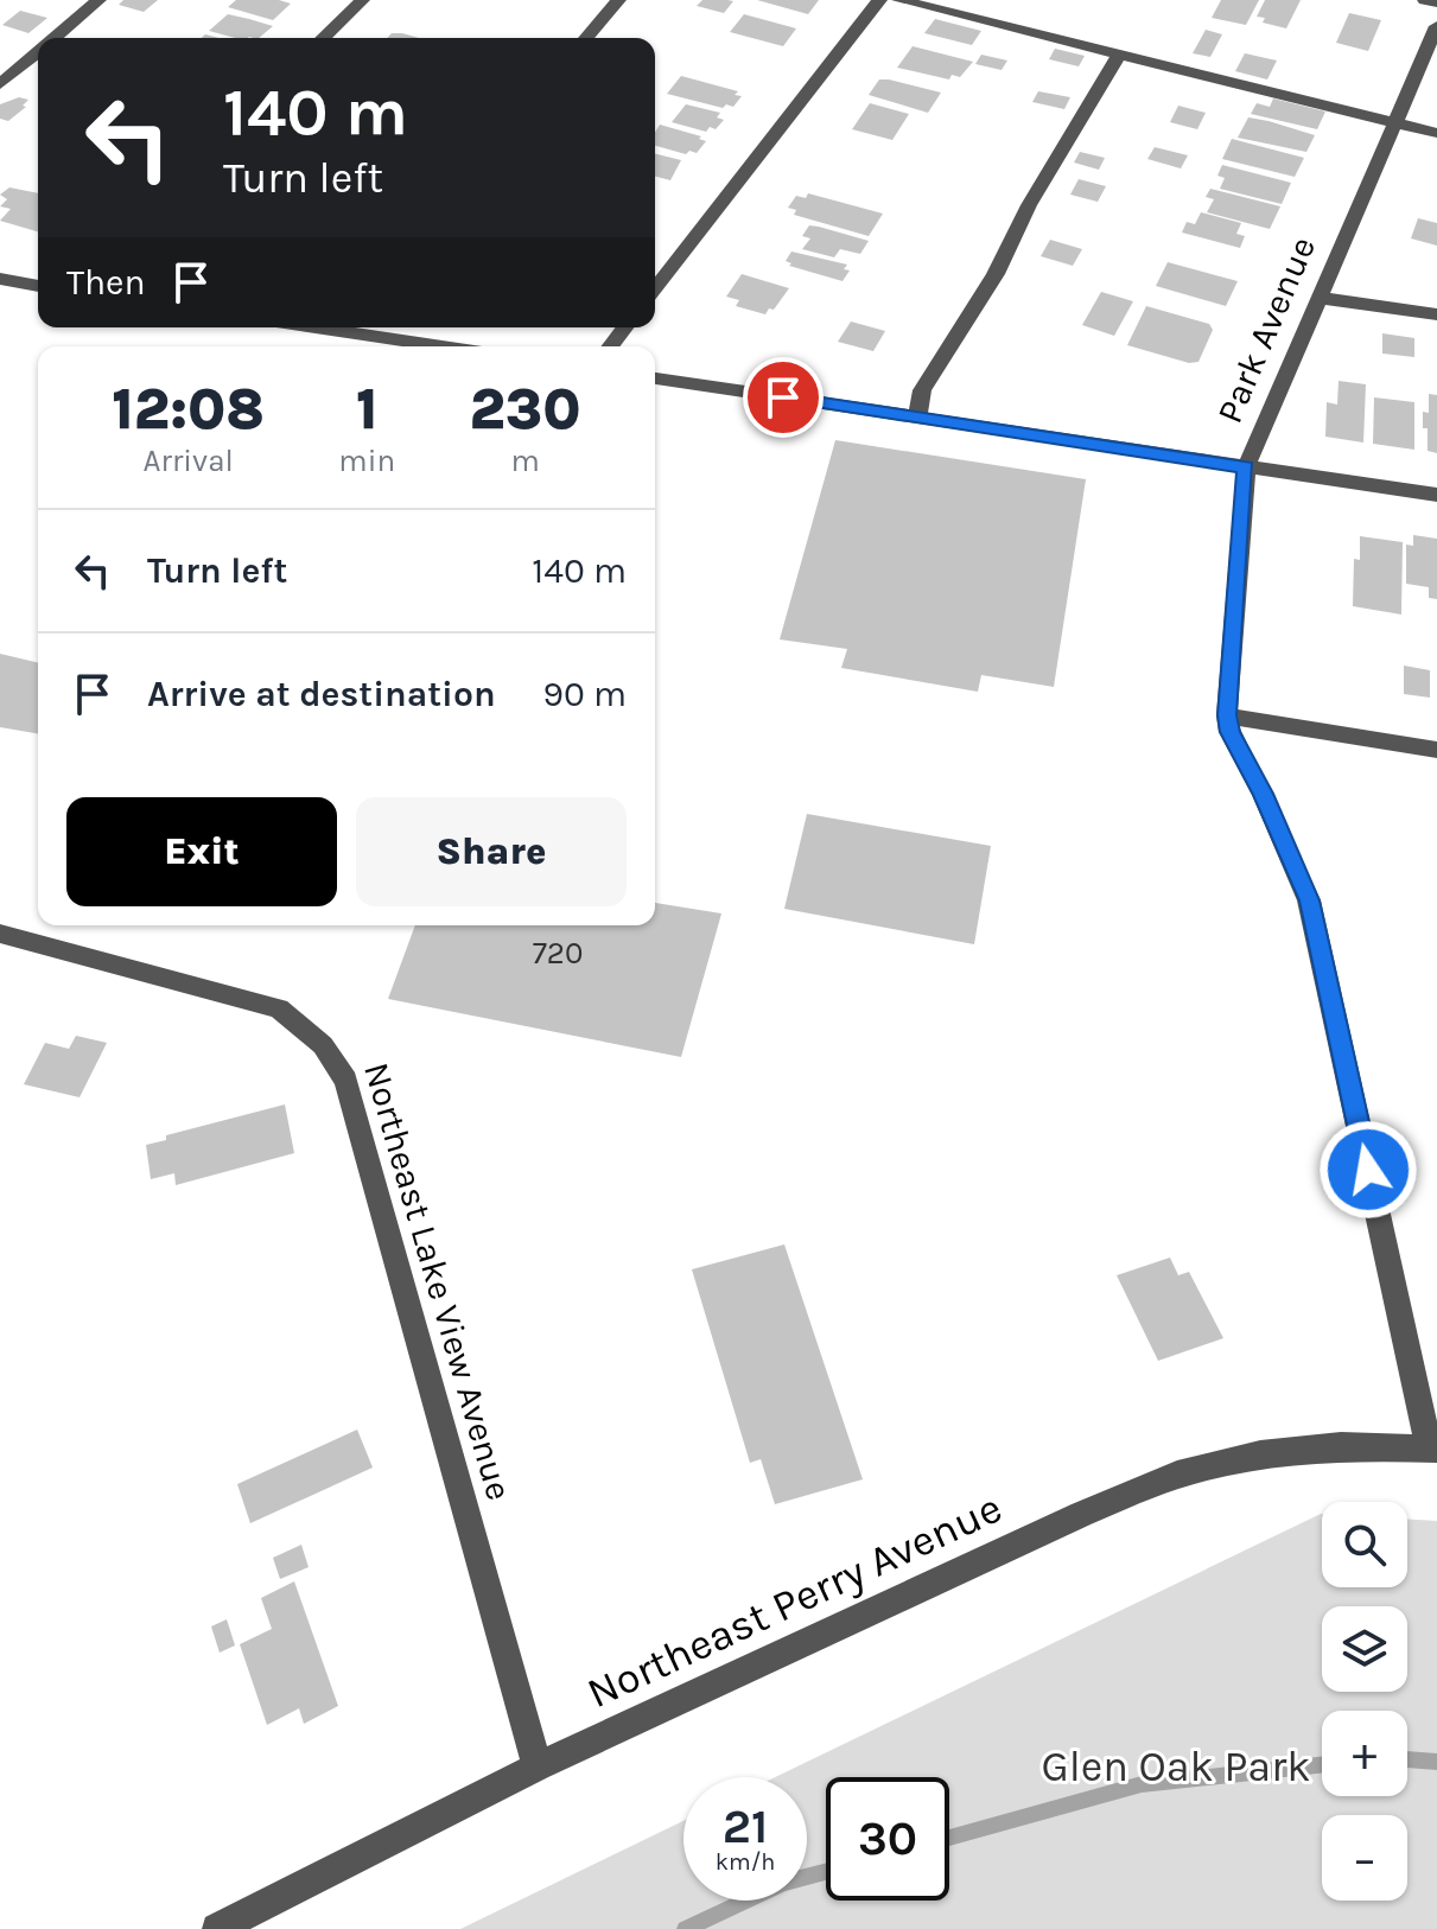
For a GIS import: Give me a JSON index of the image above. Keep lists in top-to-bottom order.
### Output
{
  "streets": {
    "street": ["Park Avenue", "Northeast Lake View Avenue", "Northeast Perry Avenue"]
  },
  "crossings": [
    ["Park Avenue", "Northeast Perry Avenue"],
    ["Northeast Lake View Avenue", "Northeast Perry Avenue"]
  ],
  "parks": ["Glen Oak Park"],
  "house_numbers": ["720"],
  "page": {
    "turn": ["140 m", "Turn left"],
    "then": "Then",
    "eta": [
      "12:08",
      "Arrival",
      "1",
      "min",
      "230",
      "m"
    ],
    "list": [
      {
        "name": "Turn left",
        "value": "140 m"
      },
      {
        "name": "Arrive at destination",
        "value": "90 m"
      }
    ],
    "buttons": ["Exit", "Share"],
    "map_buttons": ["+", "−"],
    "speed": "21 km/h",
    "limit": "30"
  }
}
